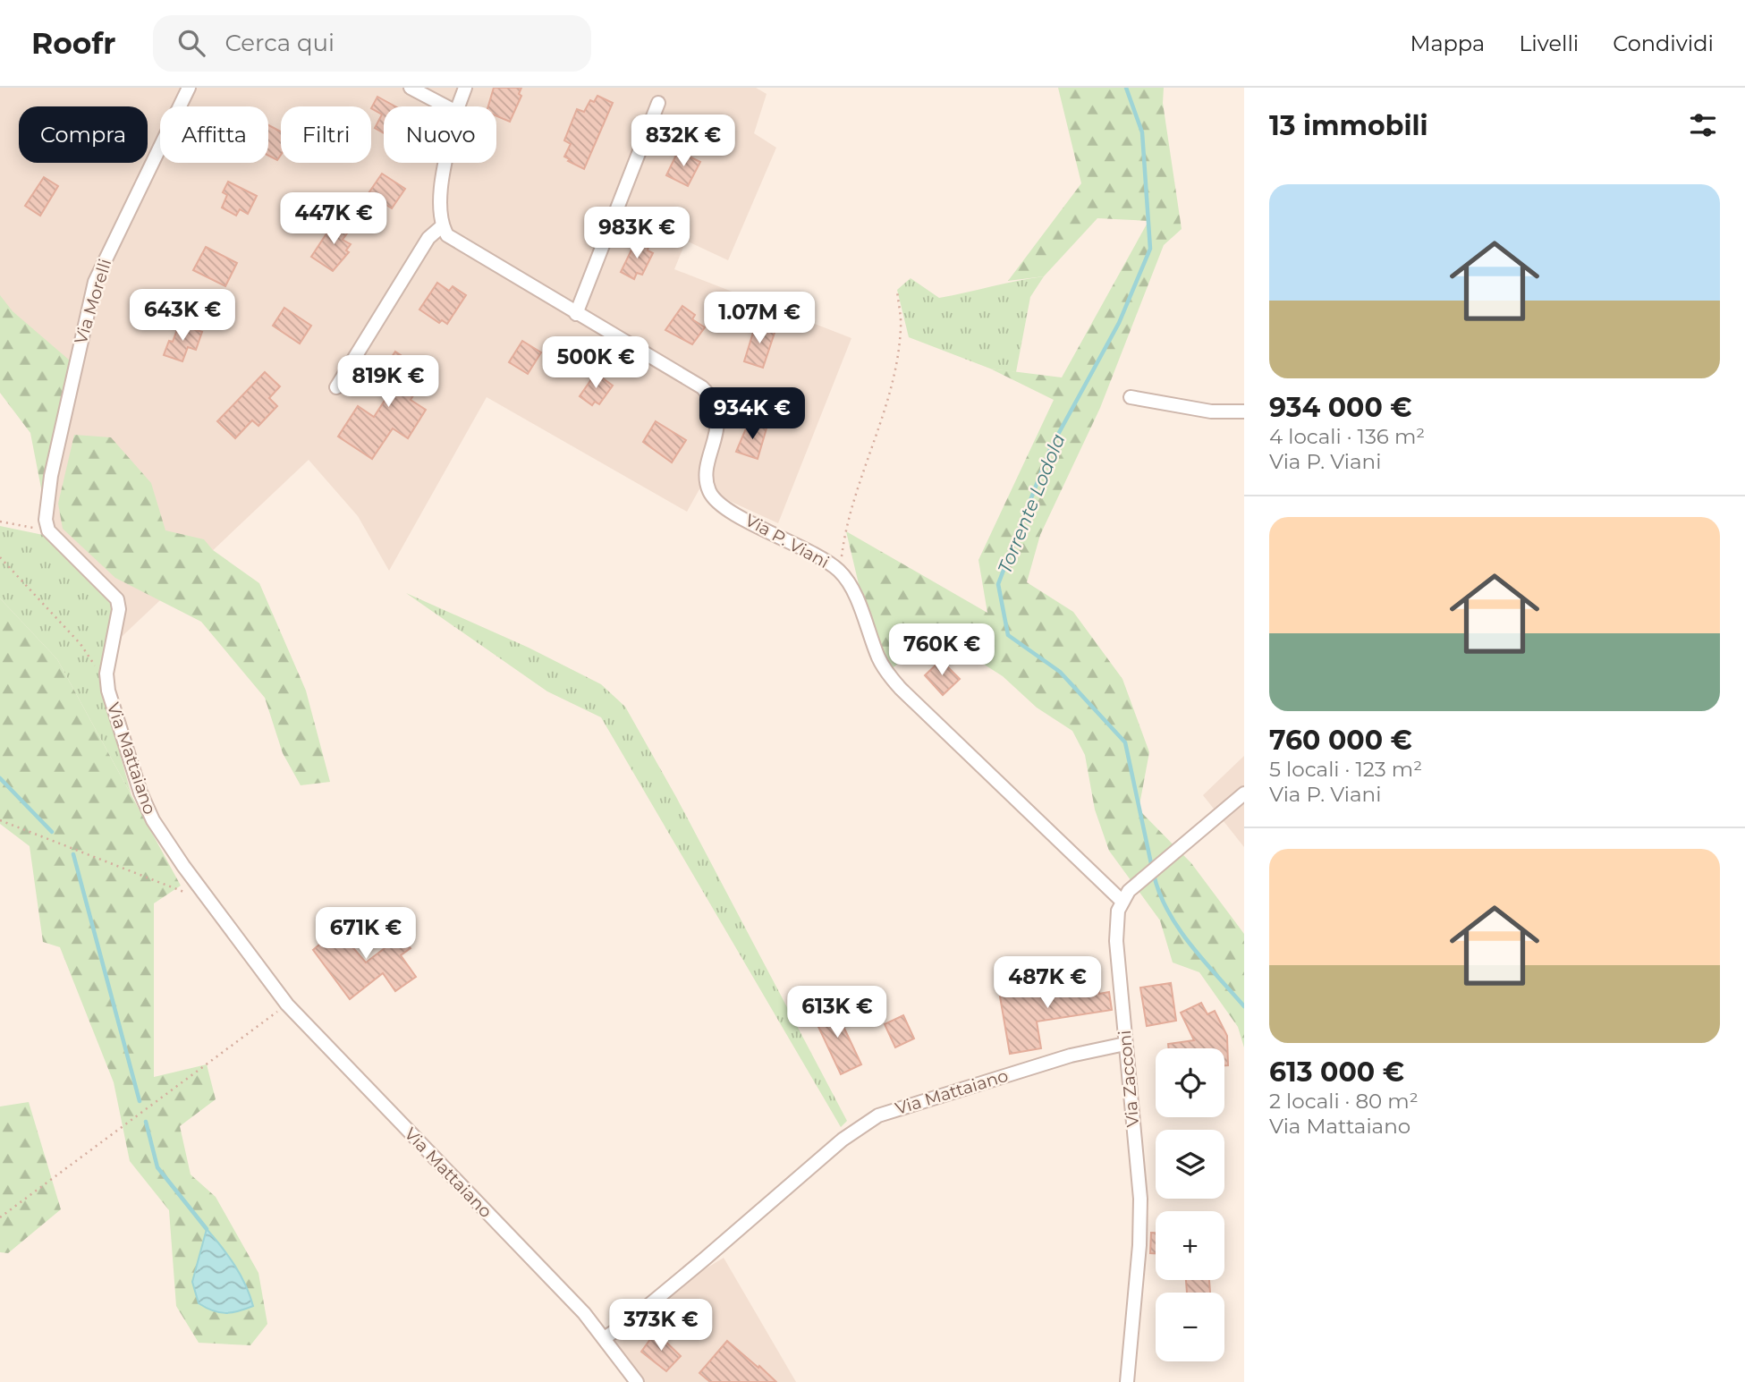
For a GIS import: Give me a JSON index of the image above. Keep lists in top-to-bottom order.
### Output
{
  "streets": {
    "street": [
      "Via Morelli",
      "Via P. Viani",
      "Via Mattaiano",
      "Via Zacconi"
    ]
  },
  "crossings": [
    ["Via Morelli", "Via Mattaiano"],
    ["Via P. Viani", "Via Zacconi"],
    ["Via Mattaiano", "Via Zacconi"]
  ],
  "water": ["Torrente Lodola"],
  "page": {
    "header": "Roofr",
    "search": "Cerca qui",
    "nav": ["Mappa", "Livelli", "Condividi"],
    "heading": "13 immobili",
    "chip": [
      "Compra",
      "Affitta",
      "Filtri",
      "Nuovo"
    ],
    "price": [
      "832K €",
      "447K €",
      "983K €",
      "643K €",
      "1.07M €",
      "500K €",
      "819K €",
      "934K €",
      "760K €",
      "671K €",
      "487K €",
      "613K €",
      "373K €"
    ],
    "list": [
      {
        "name": "934 000 €",
        "note": "4 locali · 136 m² · Via P. Viani"
      },
      {
        "name": "760 000 €",
        "note": "5 locali · 123 m² · Via P. Viani"
      },
      {
        "name": "613 000 €",
        "note": "2 locali · 80 m² · Via Mattaiano"
      }
    ],
    "map_buttons": ["+", "−"]
  }
}
